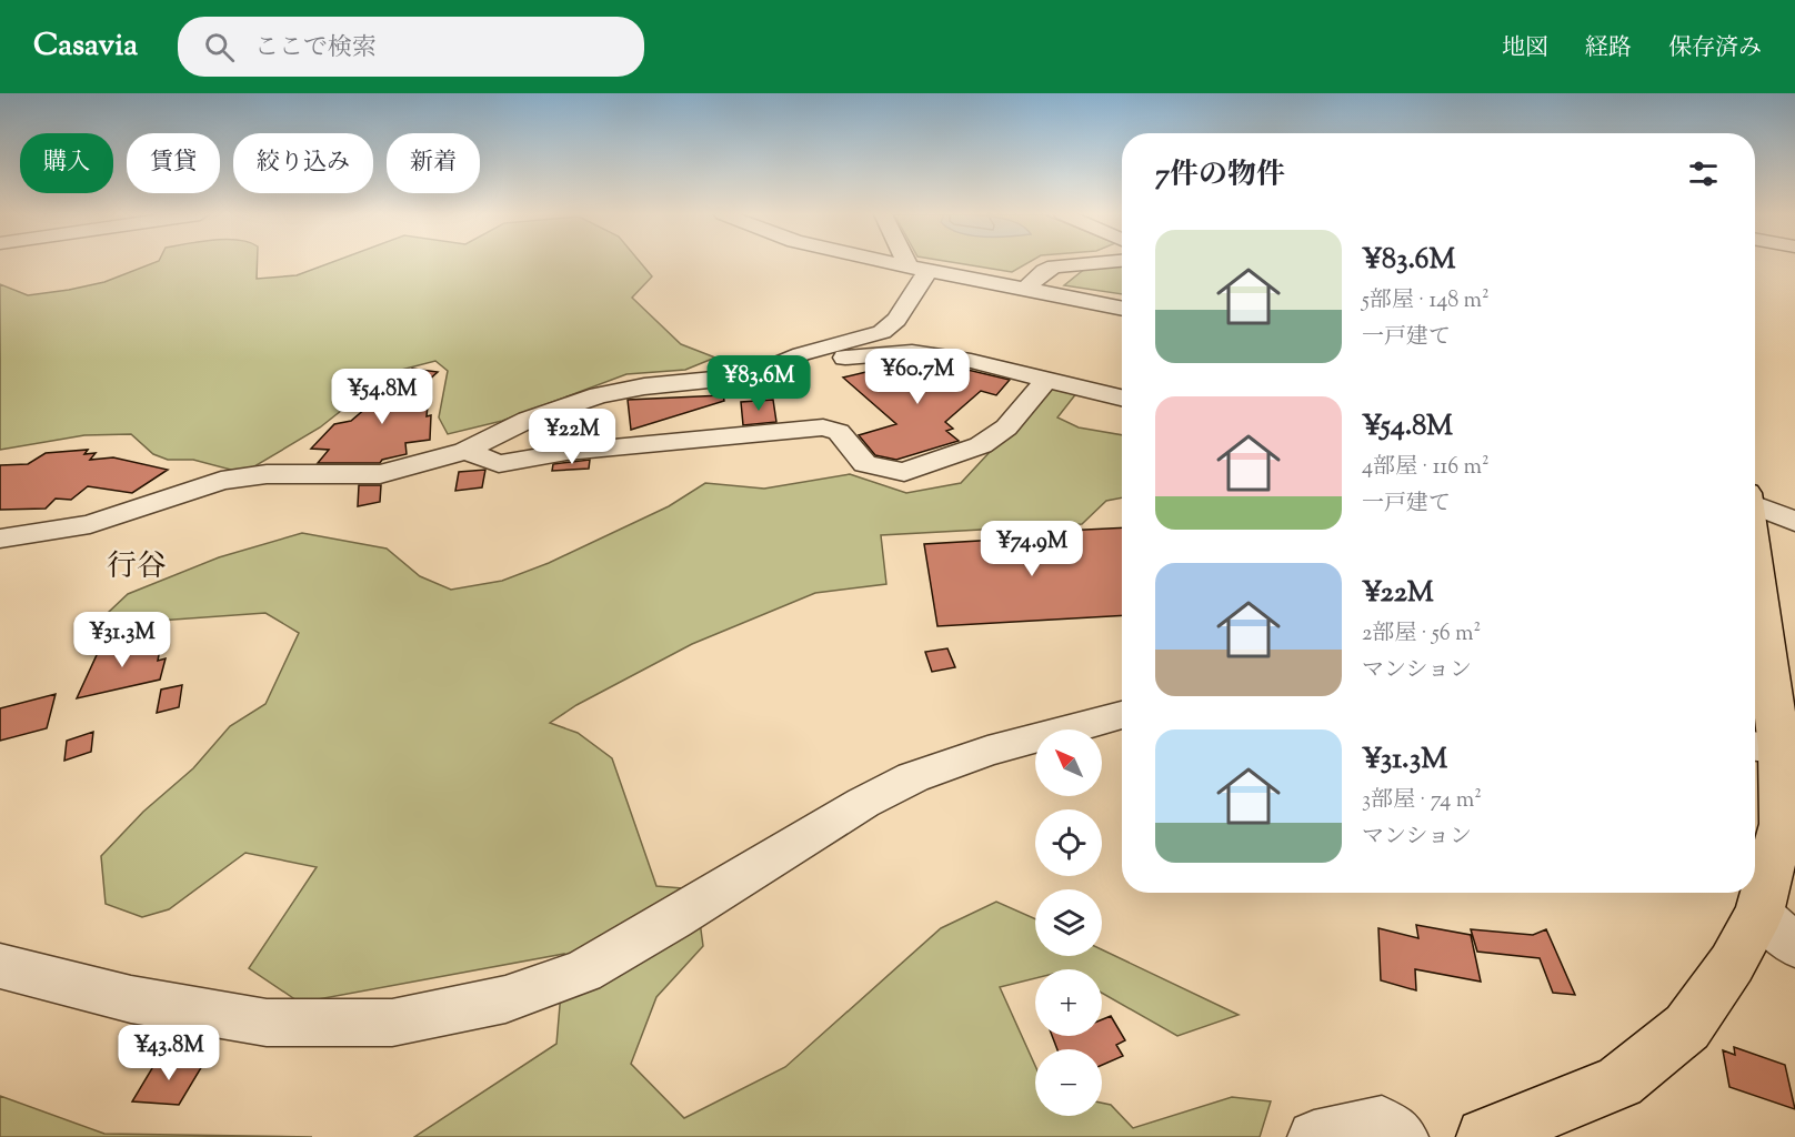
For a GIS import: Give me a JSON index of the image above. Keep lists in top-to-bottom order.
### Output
{
  "districts": ["行谷"],
  "north": "top left",
  "page": {
    "header": "Casavia",
    "search": "ここで検索",
    "nav": ["地図", "経路", "保存済み"],
    "chip": [
      "購入",
      "賃貸",
      "絞り込み",
      "新着"
    ],
    "heading": "7件の物件",
    "list": [
      {
        "name": "¥83.6M",
        "note": "5部屋 · 148 m² · 一戸建て"
      },
      {
        "name": "¥54.8M",
        "note": "4部屋 · 116 m² · 一戸建て"
      },
      {
        "name": "¥22M",
        "note": "2部屋 · 56 m² · マンション"
      },
      {
        "name": "¥31.3M",
        "note": "3部屋 · 74 m² · マンション"
      }
    ],
    "price": [
      "¥60.7M",
      "¥83.6M",
      "¥54.8M",
      "¥22M",
      "¥74.9M",
      "¥31.3M",
      "¥43.8M"
    ],
    "map_buttons": ["+", "−"]
  }
}
